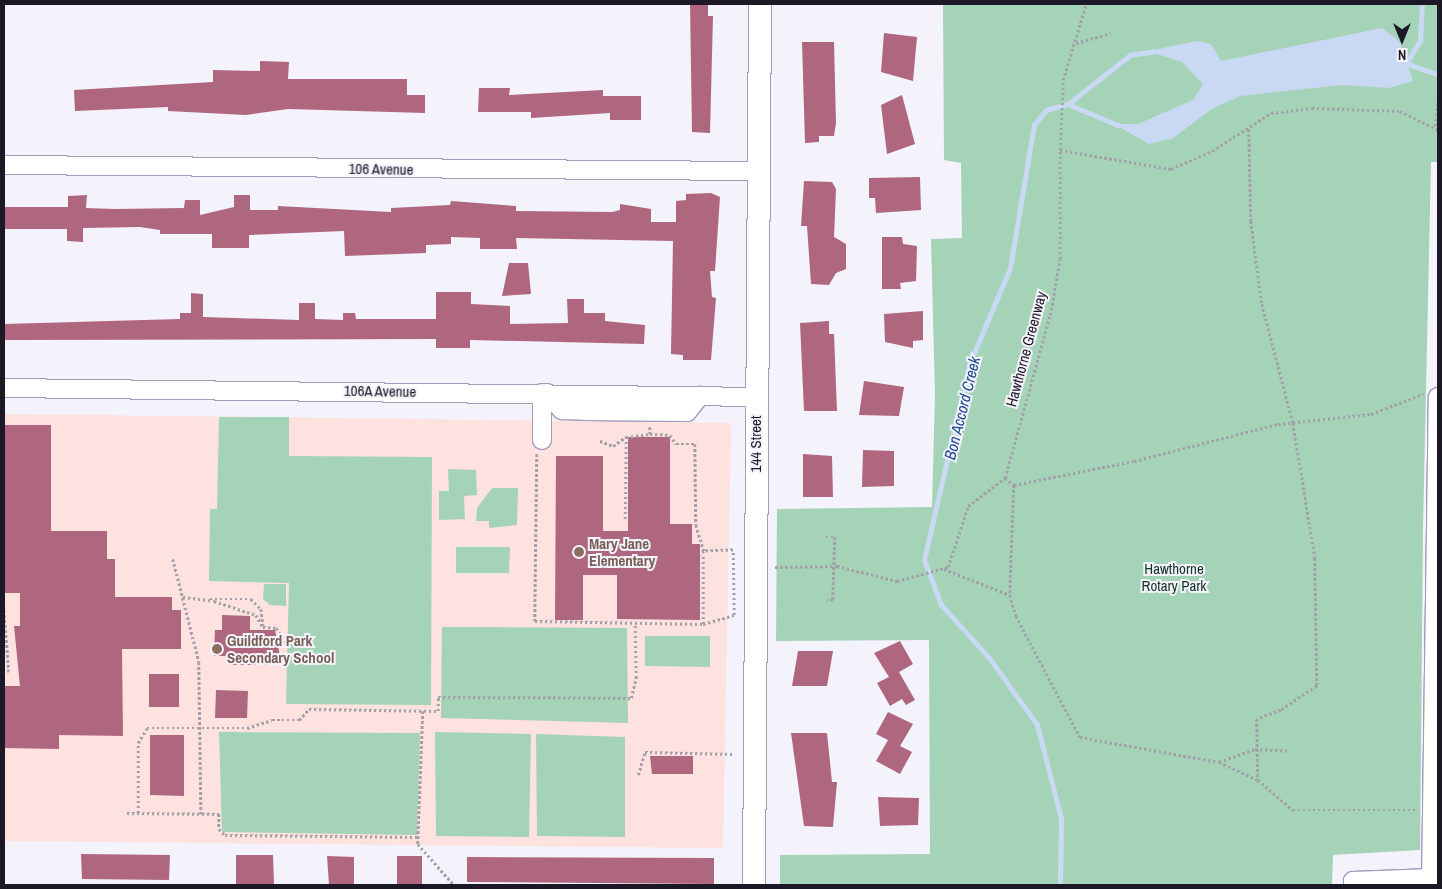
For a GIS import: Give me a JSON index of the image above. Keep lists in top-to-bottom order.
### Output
{
  "streets": {
    "main road": ["144 Street"],
    "street": ["106 Avenue", "106A Avenue"],
    "path": ["Hawthorne Greenway"]
  },
  "crossings": [
    ["106 Avenue", "144 Street"],
    ["106A Avenue", "144 Street"]
  ],
  "water": ["Bon Accord Creek"],
  "parks": ["Hawthorne Rotary Park"],
  "places": ["Mary Jane Elementary", "Guildford Park Secondary School"],
  "north": "bottom"
}
